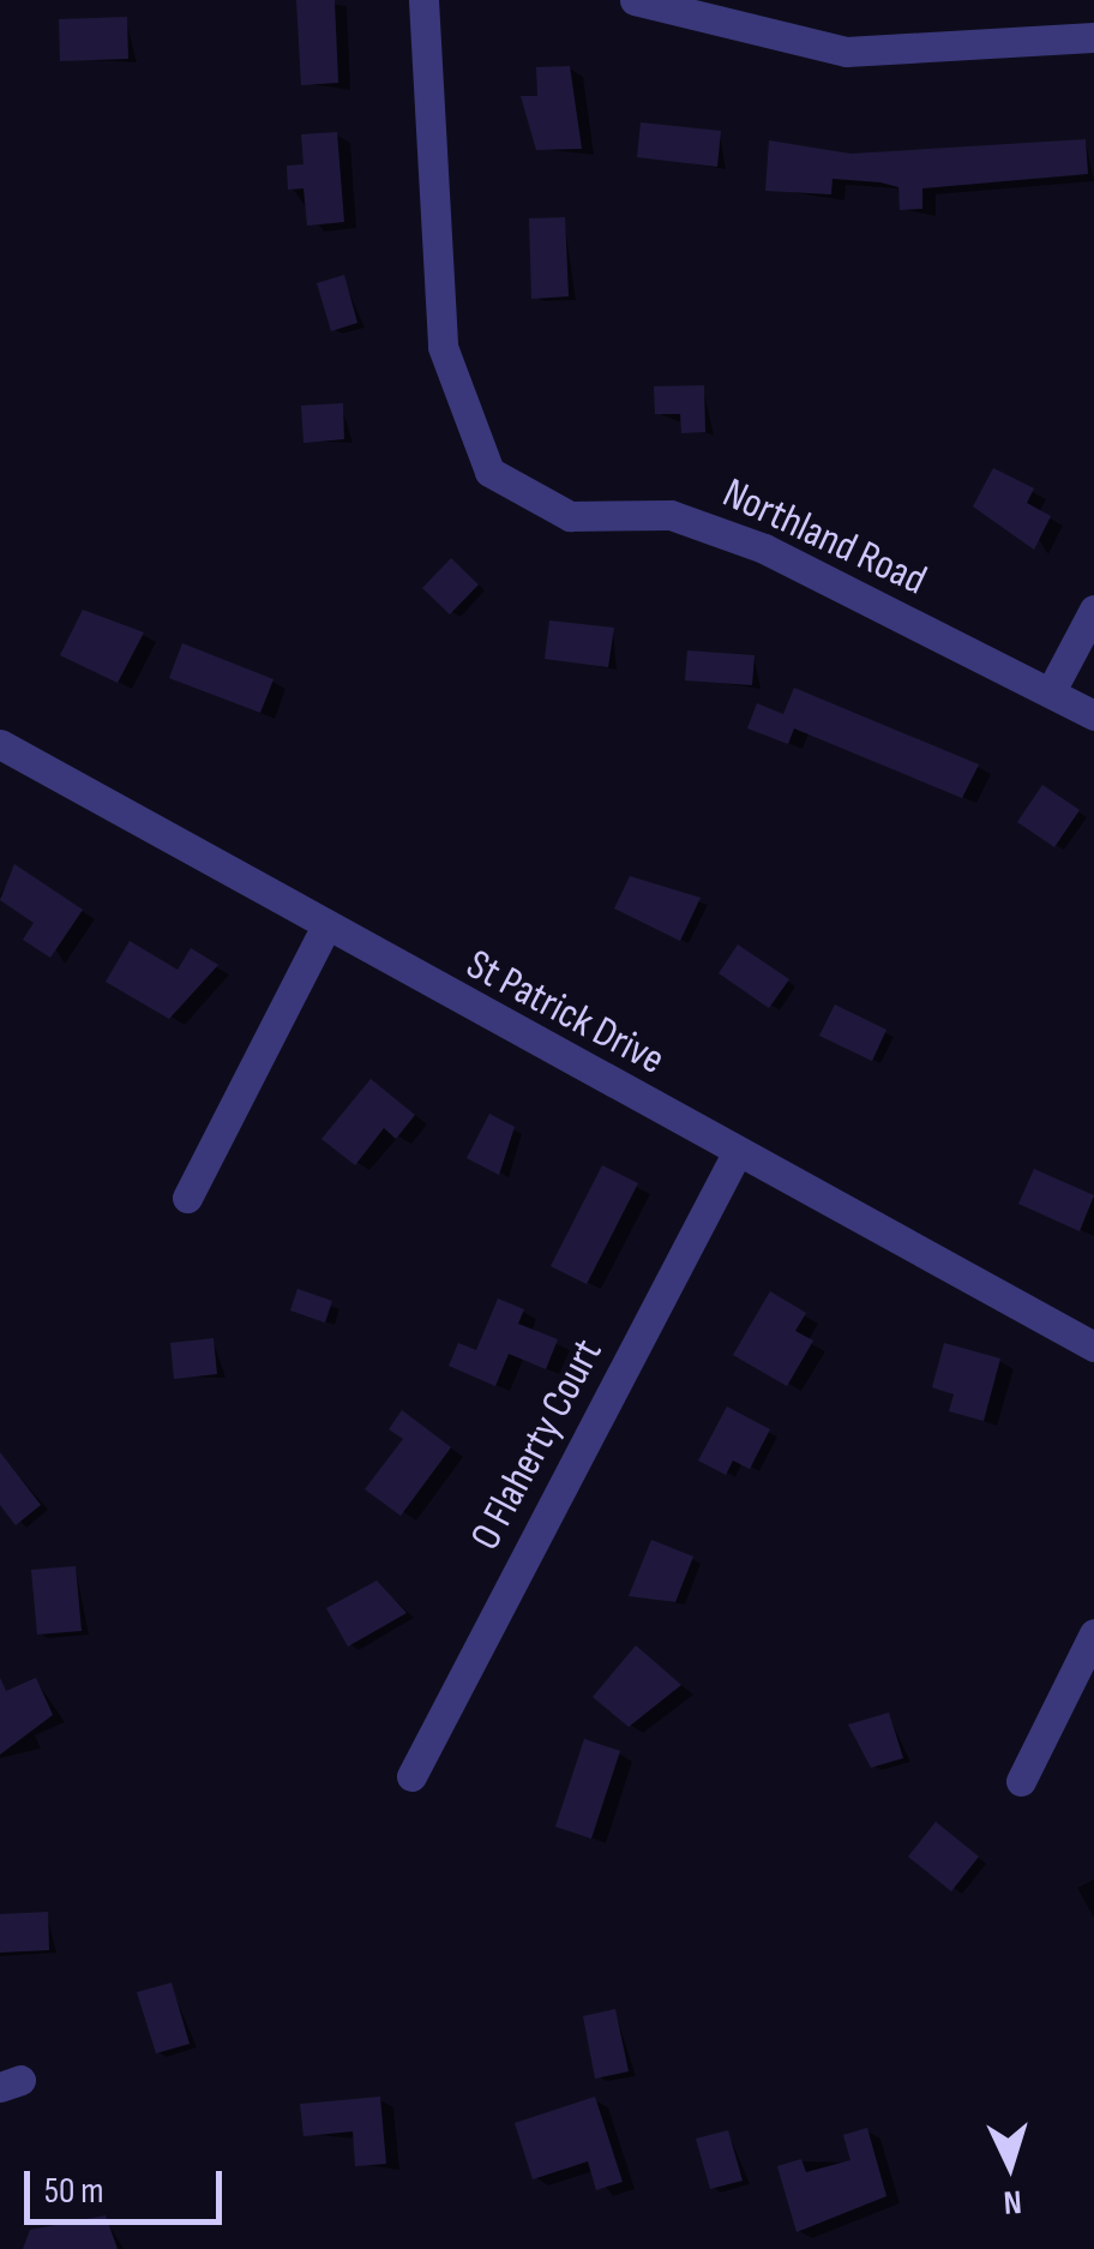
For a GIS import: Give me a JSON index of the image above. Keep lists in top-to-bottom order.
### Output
{
  "streets": {
    "street": ["Northland Road", "St Patrick Drive", "O Flaherty Court"]
  },
  "crossings": [
    ["St Patrick Drive", "O Flaherty Court"]
  ],
  "scale_bar": "50 m",
  "north": "bottom"
}
